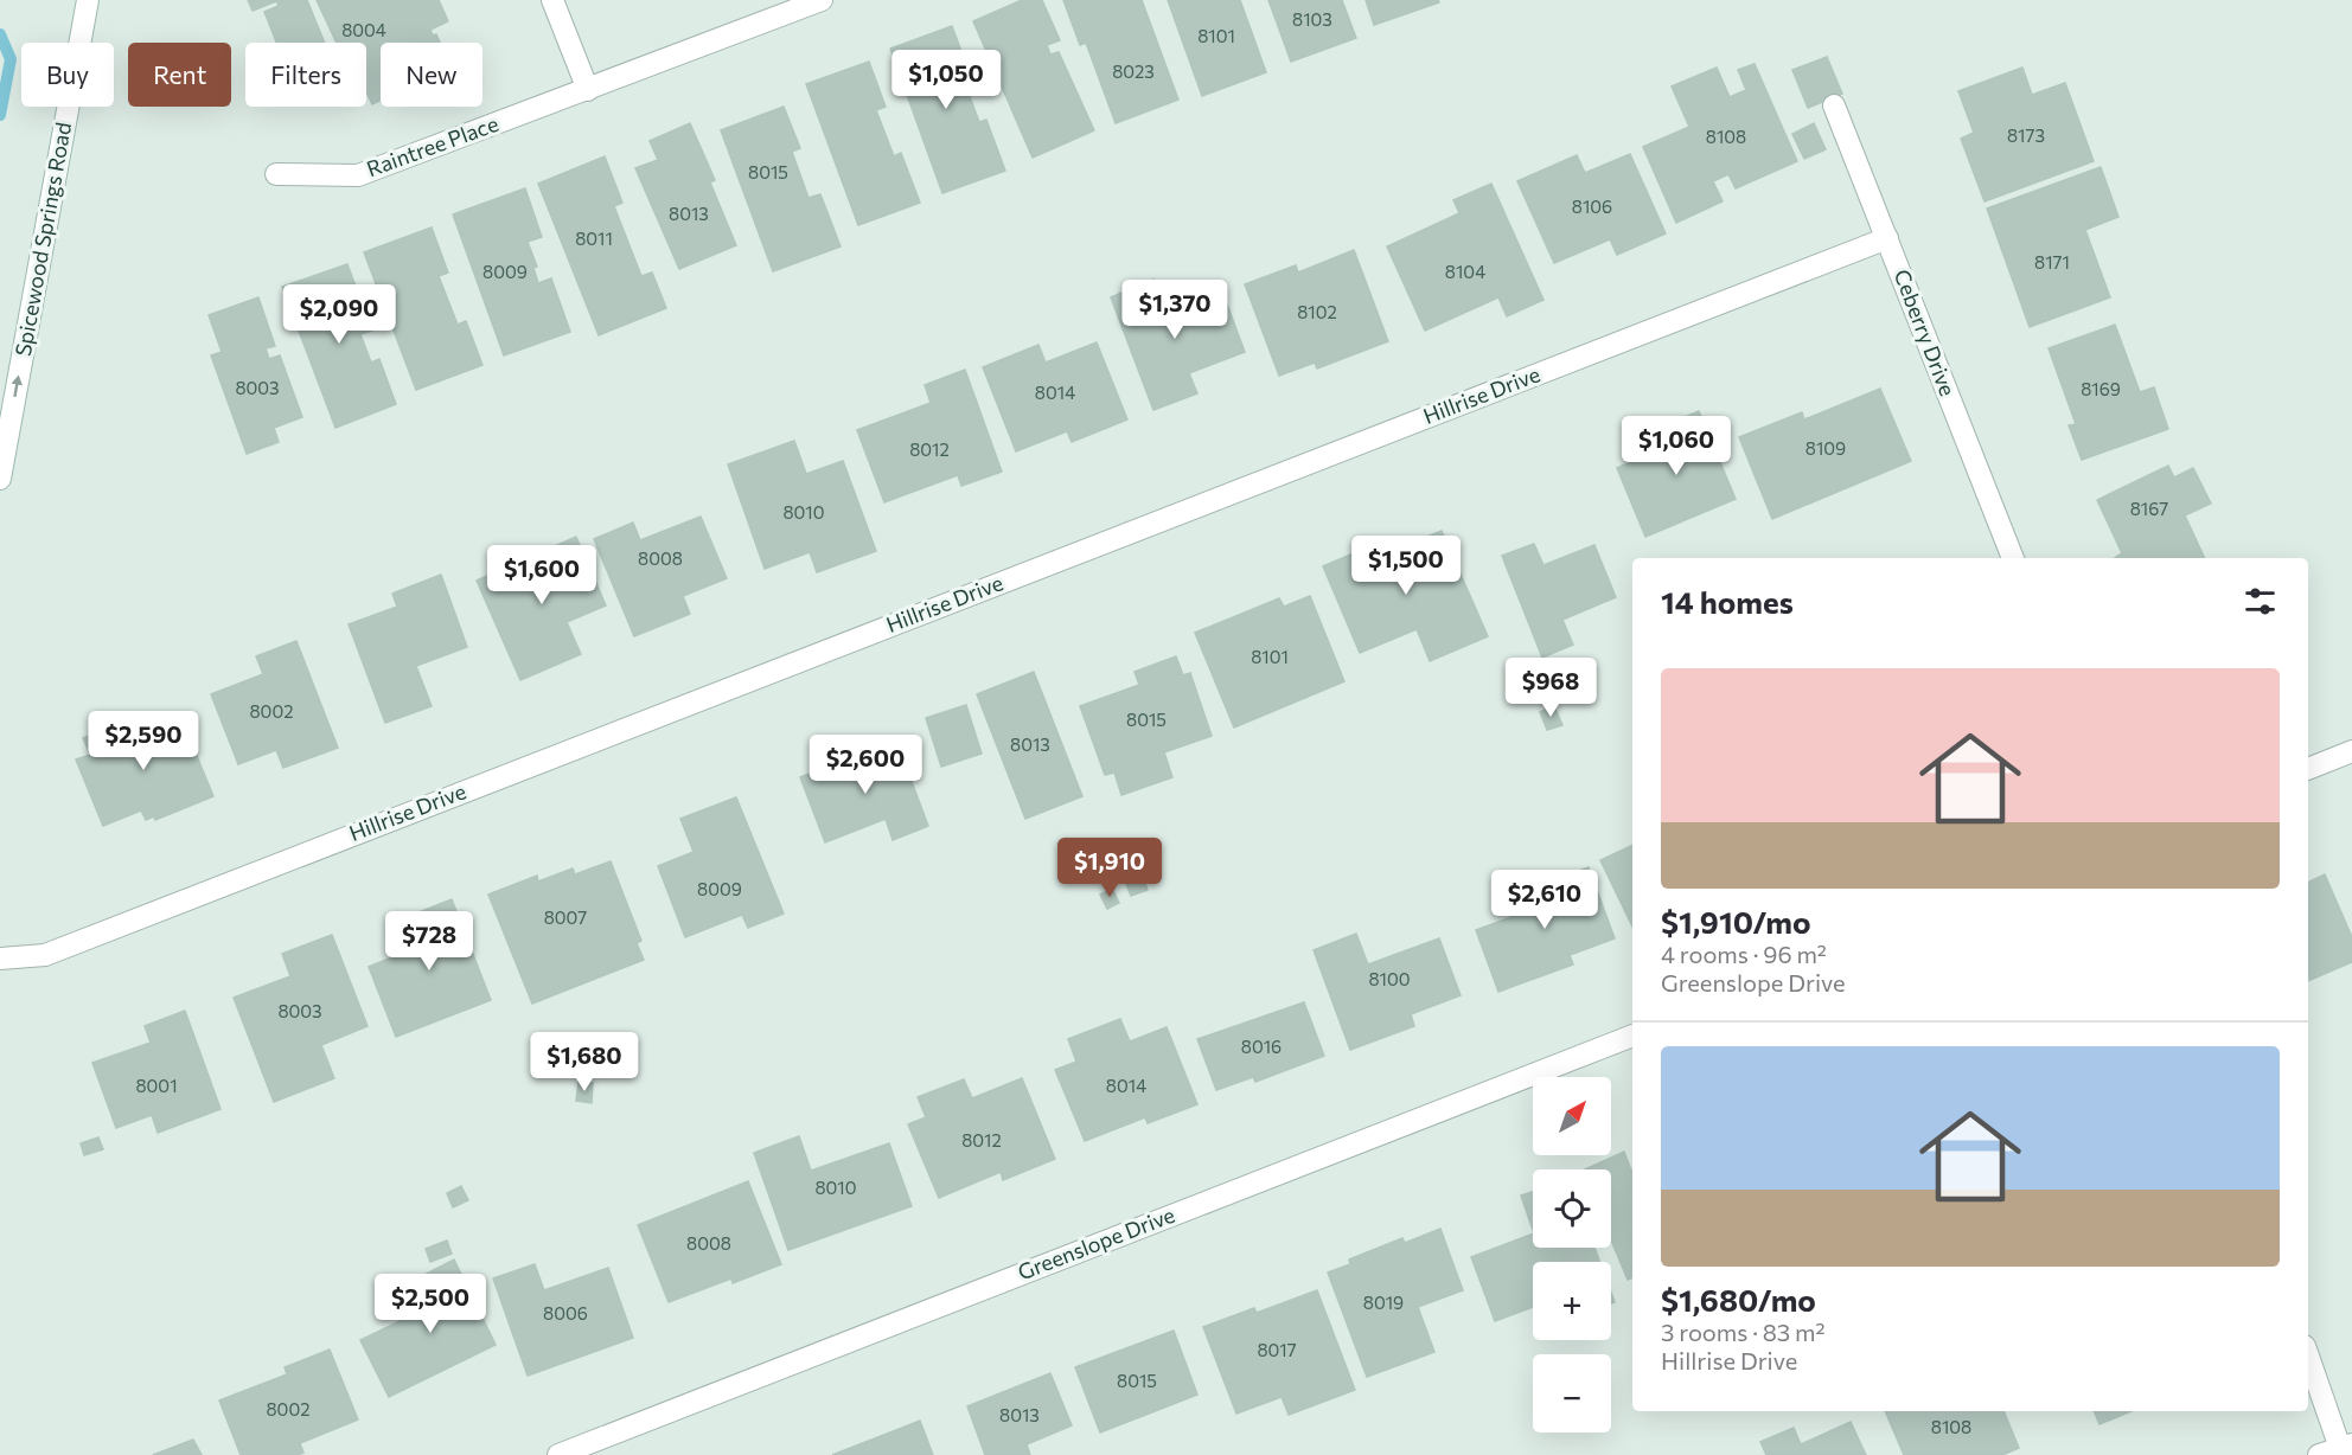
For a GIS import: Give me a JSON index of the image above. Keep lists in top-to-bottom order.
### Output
{
  "streets": {
    "street": [
      "Raintree Place",
      "Spicewood Springs Road",
      "Ceberry Drive",
      "Hillrise Drive",
      "Greenslope Drive"
    ]
  },
  "crossings": [
    ["Ceberry Drive", "Hillrise Drive"]
  ],
  "one_way": ["Spicewood Springs Road"],
  "house_numbers": [
    "8103",
    "8004",
    "8101",
    "8023",
    "8173",
    "8108",
    "8015",
    "8106",
    "8013",
    "8011",
    "8171",
    "8009",
    "8104",
    "8102",
    "8003",
    "8169",
    "8014",
    "8109",
    "8012",
    "8167",
    "8010",
    "8008",
    "8101",
    "8002",
    "8015",
    "8013",
    "8009",
    "8007",
    "8100",
    "8003",
    "8016",
    "8001",
    "8014",
    "8012",
    "8010",
    "8008",
    "8019",
    "8006",
    "8017",
    "8015",
    "8002",
    "8013",
    "8108"
  ],
  "north": "top right",
  "page": {
    "chip": [
      "Buy",
      "Rent",
      "Filters",
      "New"
    ],
    "price": [
      "$1,050",
      "$1,370",
      "$2,090",
      "$1,060",
      "$1,500",
      "$1,600",
      "$968",
      "$2,590",
      "$2,600",
      "$1,910",
      "$2,610",
      "$728",
      "$1,680",
      "$2,500"
    ],
    "heading": "14 homes",
    "list": [
      {
        "name": "$1,910/mo",
        "note": "4 rooms · 96 m² · Greenslope Drive"
      },
      {
        "name": "$1,680/mo",
        "note": "3 rooms · 83 m² · Hillrise Drive"
      }
    ],
    "map_buttons": ["+", "−"]
  }
}
